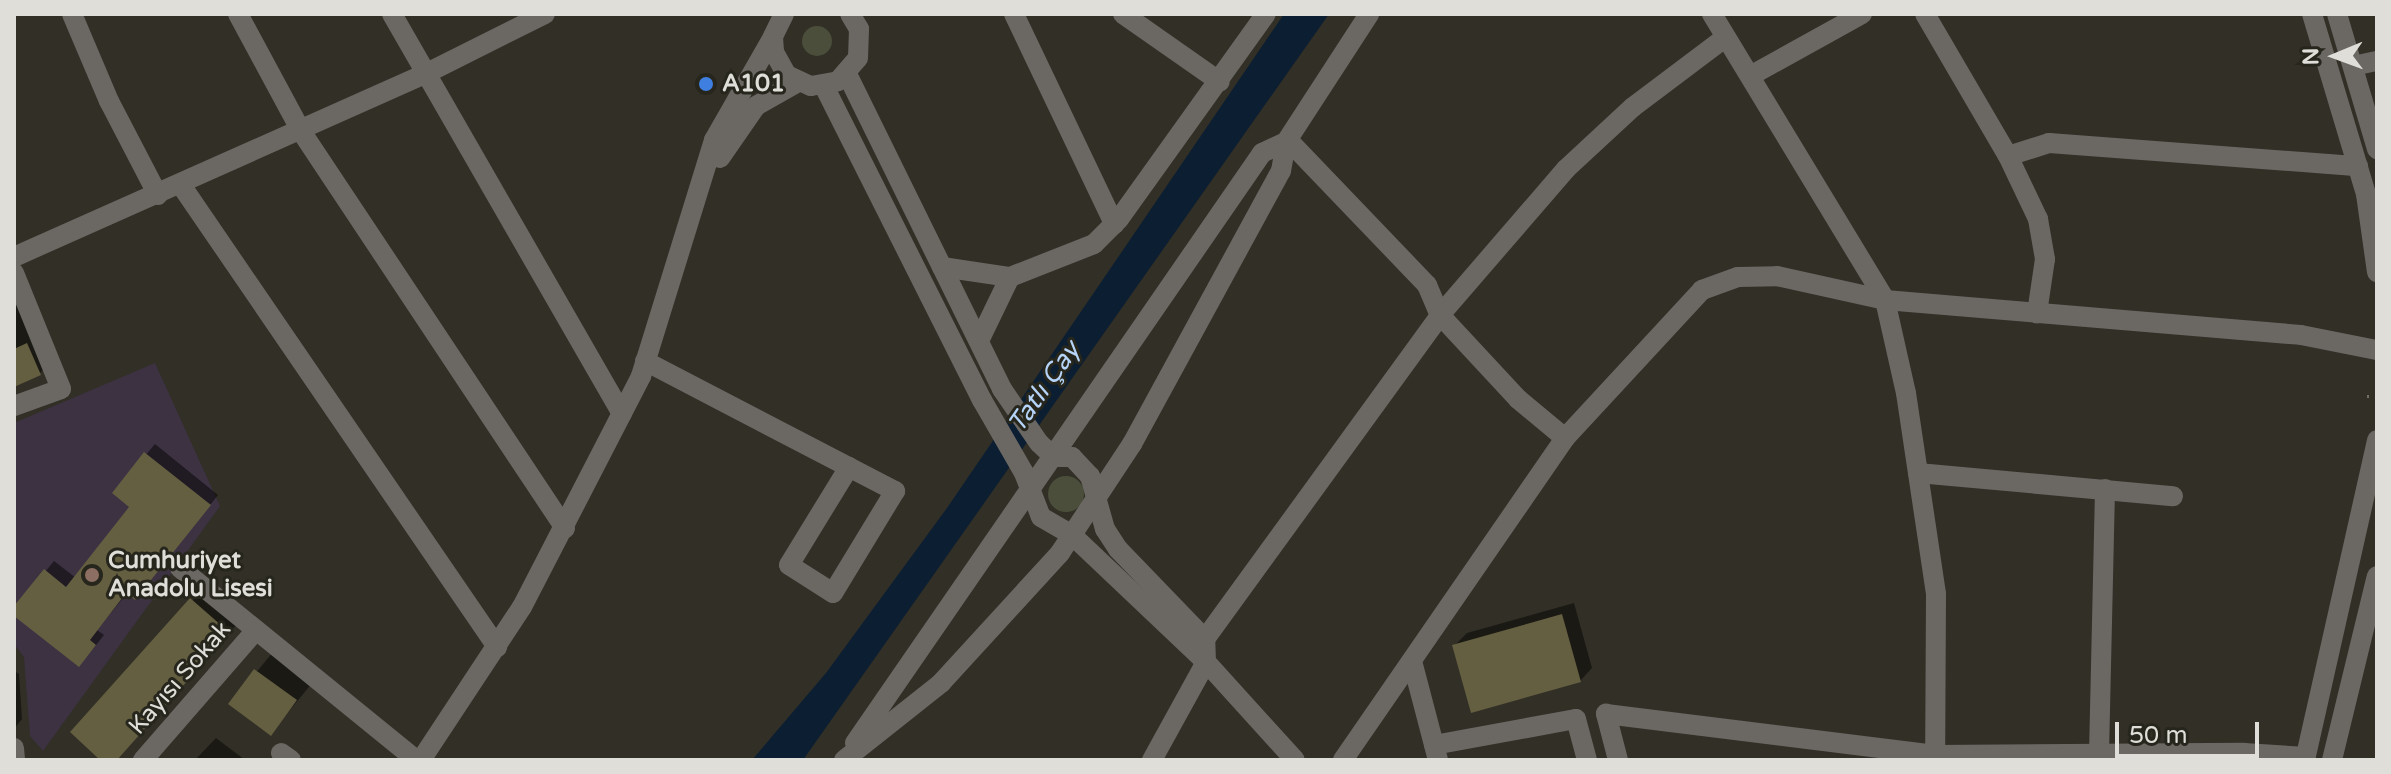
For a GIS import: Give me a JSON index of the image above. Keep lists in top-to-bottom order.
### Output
{
  "streets": {
    "street": ["Kayısı Sokak"]
  },
  "water": ["Tatlı Çay"],
  "places": ["A101", "Cumhuriyet Anadolu Lisesi"],
  "scale_bar": "50 m",
  "north": "left"
}
